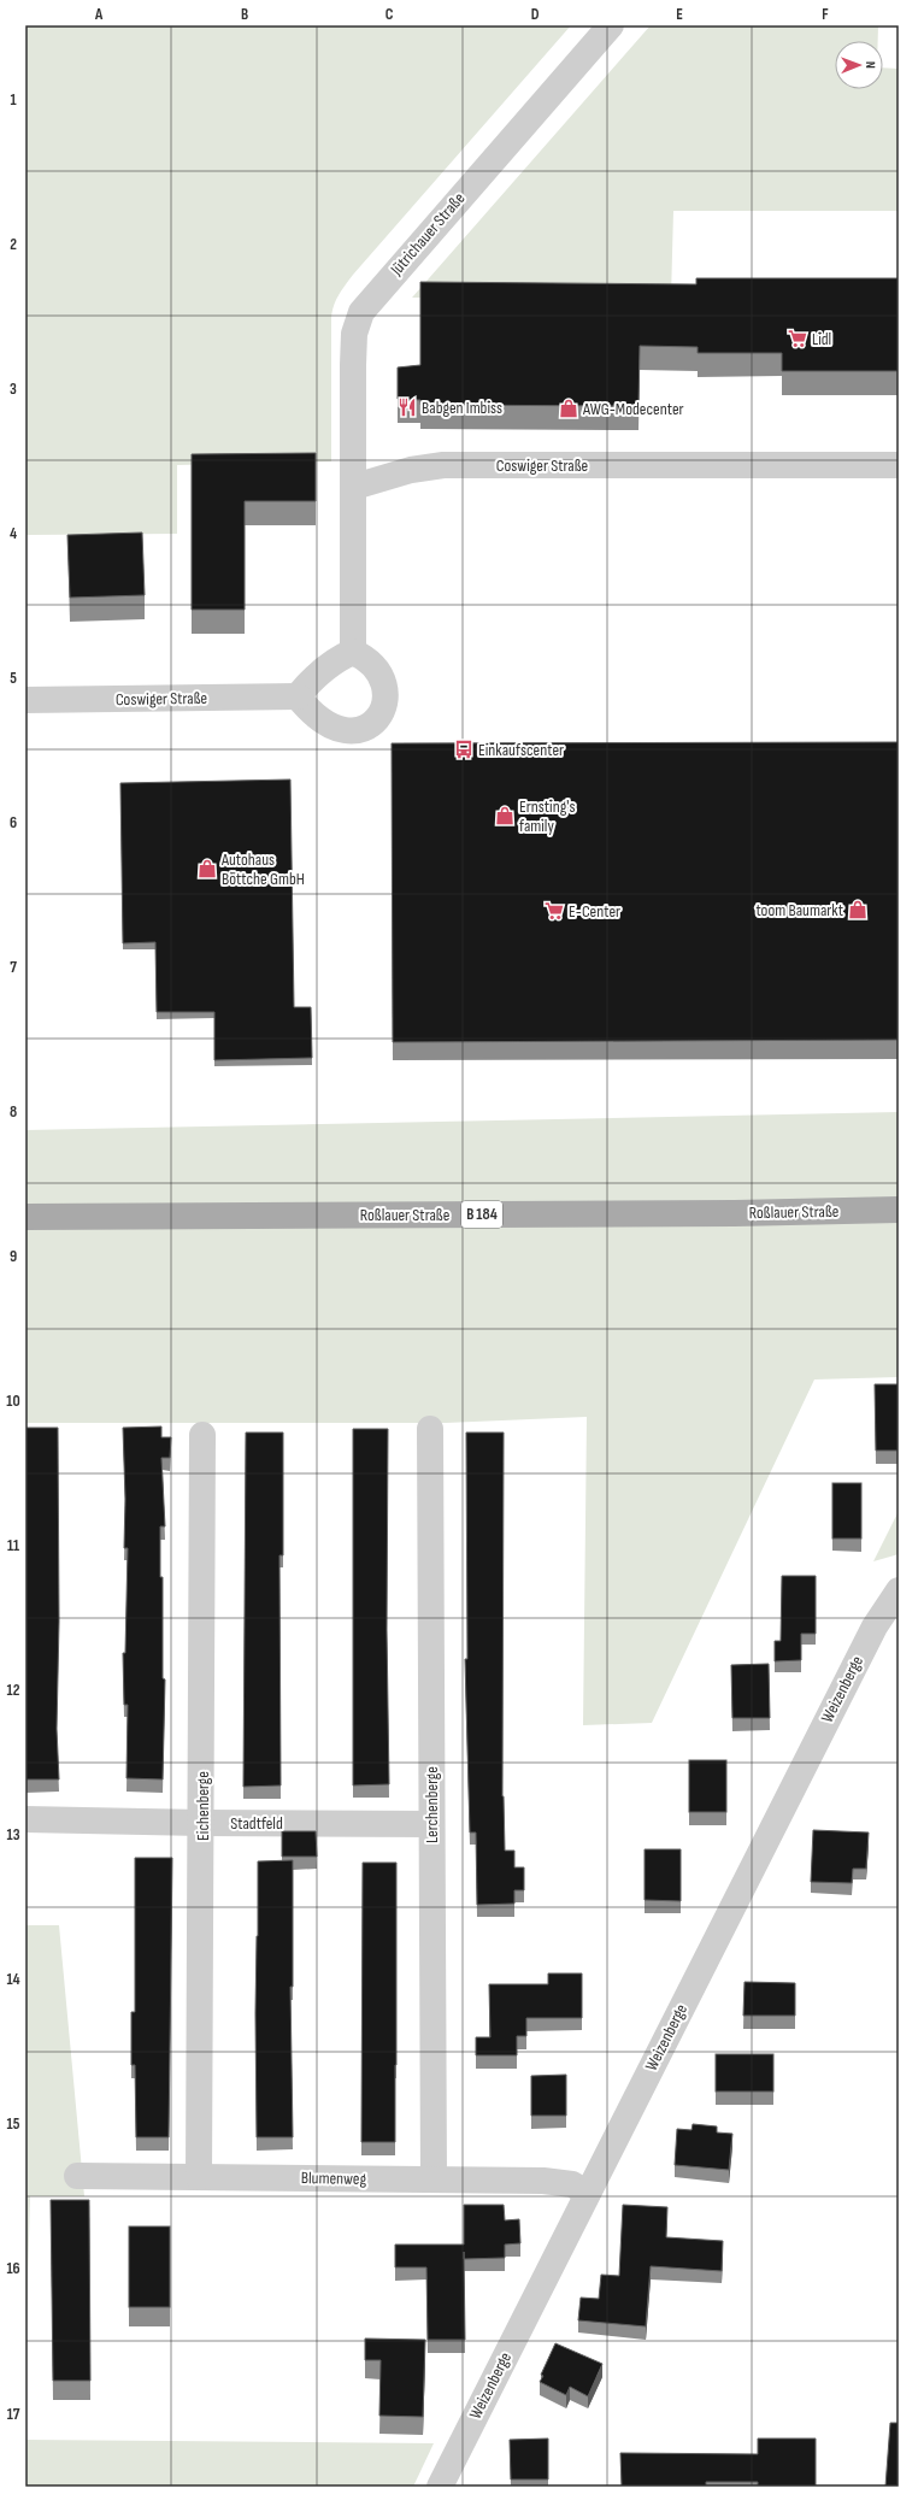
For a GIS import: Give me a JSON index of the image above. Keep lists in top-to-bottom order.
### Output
{
  "streets": {
    "main road": ["Roßlauer Straße", "B 184"],
    "street": [
      "Jütrichauer Straße",
      "Coswiger Straße",
      "Weizenberge",
      "Lerchenberge",
      "Eichenberge",
      "Stadtfeld",
      "Blumenweg"
    ]
  },
  "crossings": [
    ["Jütrichauer Straße", "Coswiger Straße"],
    ["Weizenberge", "Blumenweg"],
    ["Lerchenberge", "Stadtfeld"],
    ["Lerchenberge", "Blumenweg"],
    ["Eichenberge", "Stadtfeld"],
    ["Eichenberge", "Blumenweg"]
  ],
  "places": {
    "supermarket": ["Lidl", "E-Center"],
    "restaurant": ["Babgen Imbiss"],
    "shop": [
      "AWG-Modecenter",
      "Ernsting's family",
      "Autohaus Böttche GmbH",
      "toom Baumarkt"
    ],
    "bus stop": ["Einkaufscenter"]
  },
  "north": "right",
  "grid": {
    "columns": [
      "A",
      "B",
      "C",
      "D",
      "E",
      "F"
    ],
    "rows": [
      "1",
      "2",
      "3",
      "4",
      "5",
      "6",
      "7",
      "8",
      "9",
      "10",
      "11",
      "12",
      "13",
      "14",
      "15",
      "16",
      "17"
    ]
  }
}
